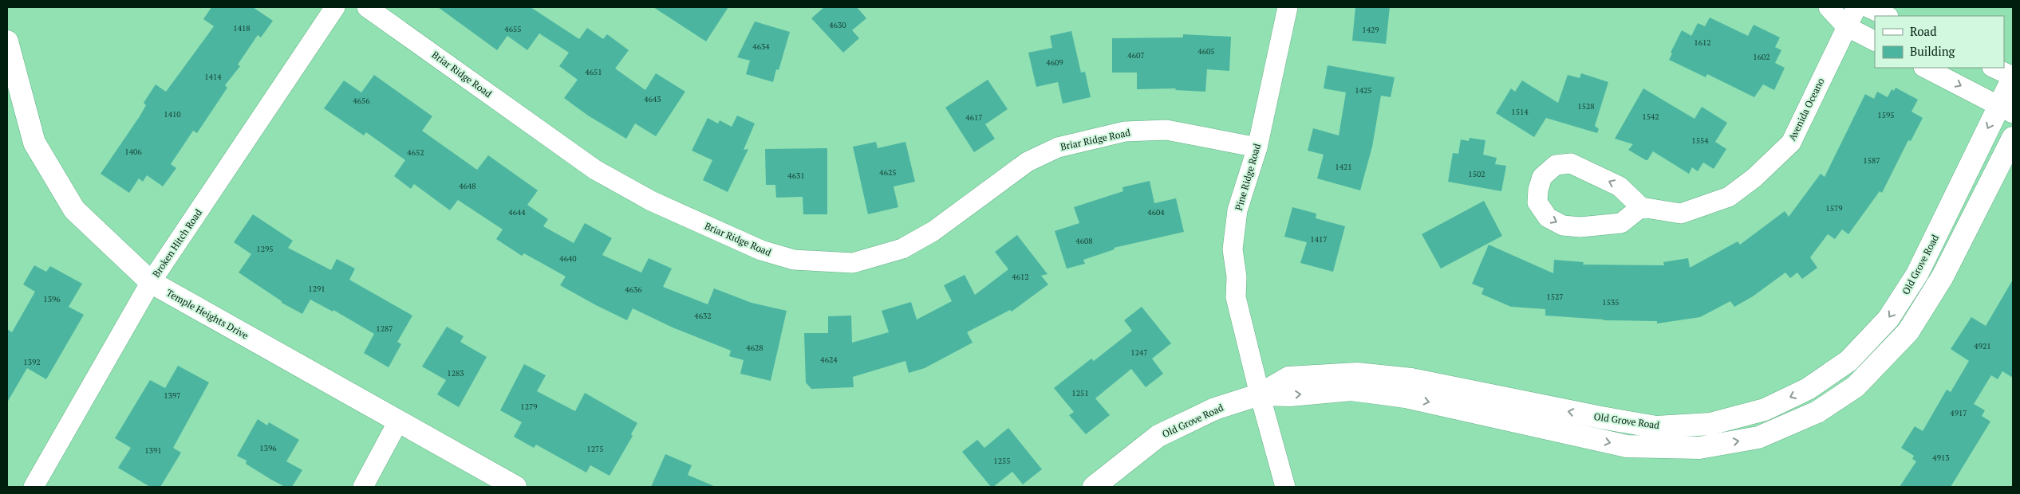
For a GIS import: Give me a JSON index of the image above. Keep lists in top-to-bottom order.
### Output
{
  "streets": {
    "street": [
      "Briar Ridge Road",
      "Avenida Oceano",
      "Pine Ridge Road",
      "Broken Hitch Road",
      "Old Grove Road",
      "Temple Heights Drive"
    ]
  },
  "crossings": [
    ["Briar Ridge Road", "Pine Ridge Road"],
    ["Pine Ridge Road", "Old Grove Road"],
    ["Broken Hitch Road", "Temple Heights Drive"]
  ],
  "house_numbers": [
    "4630",
    "1418",
    "4655",
    "1429",
    "1612",
    "4634",
    "4605",
    "4607",
    "1602",
    "4609",
    "4651",
    "1414",
    "1425",
    "4643",
    "4656",
    "1528",
    "1514",
    "1410",
    "1595",
    "1542",
    "4617",
    "1554",
    "1406",
    "4652",
    "1587",
    "1421",
    "4625",
    "1502",
    "4631",
    "4648",
    "1579",
    "4644",
    "4604",
    "1417",
    "4608",
    "1295",
    "4640",
    "4612",
    "1291",
    "4636",
    "1527",
    "1396",
    "1535",
    "4632",
    "1287",
    "4921",
    "4628",
    "1247",
    "4624",
    "1392",
    "1283",
    "1251",
    "1397",
    "1279",
    "4917",
    "1396",
    "1275",
    "1391",
    "4913",
    "1255"
  ],
  "legend": ["Road", "Building"]
}
